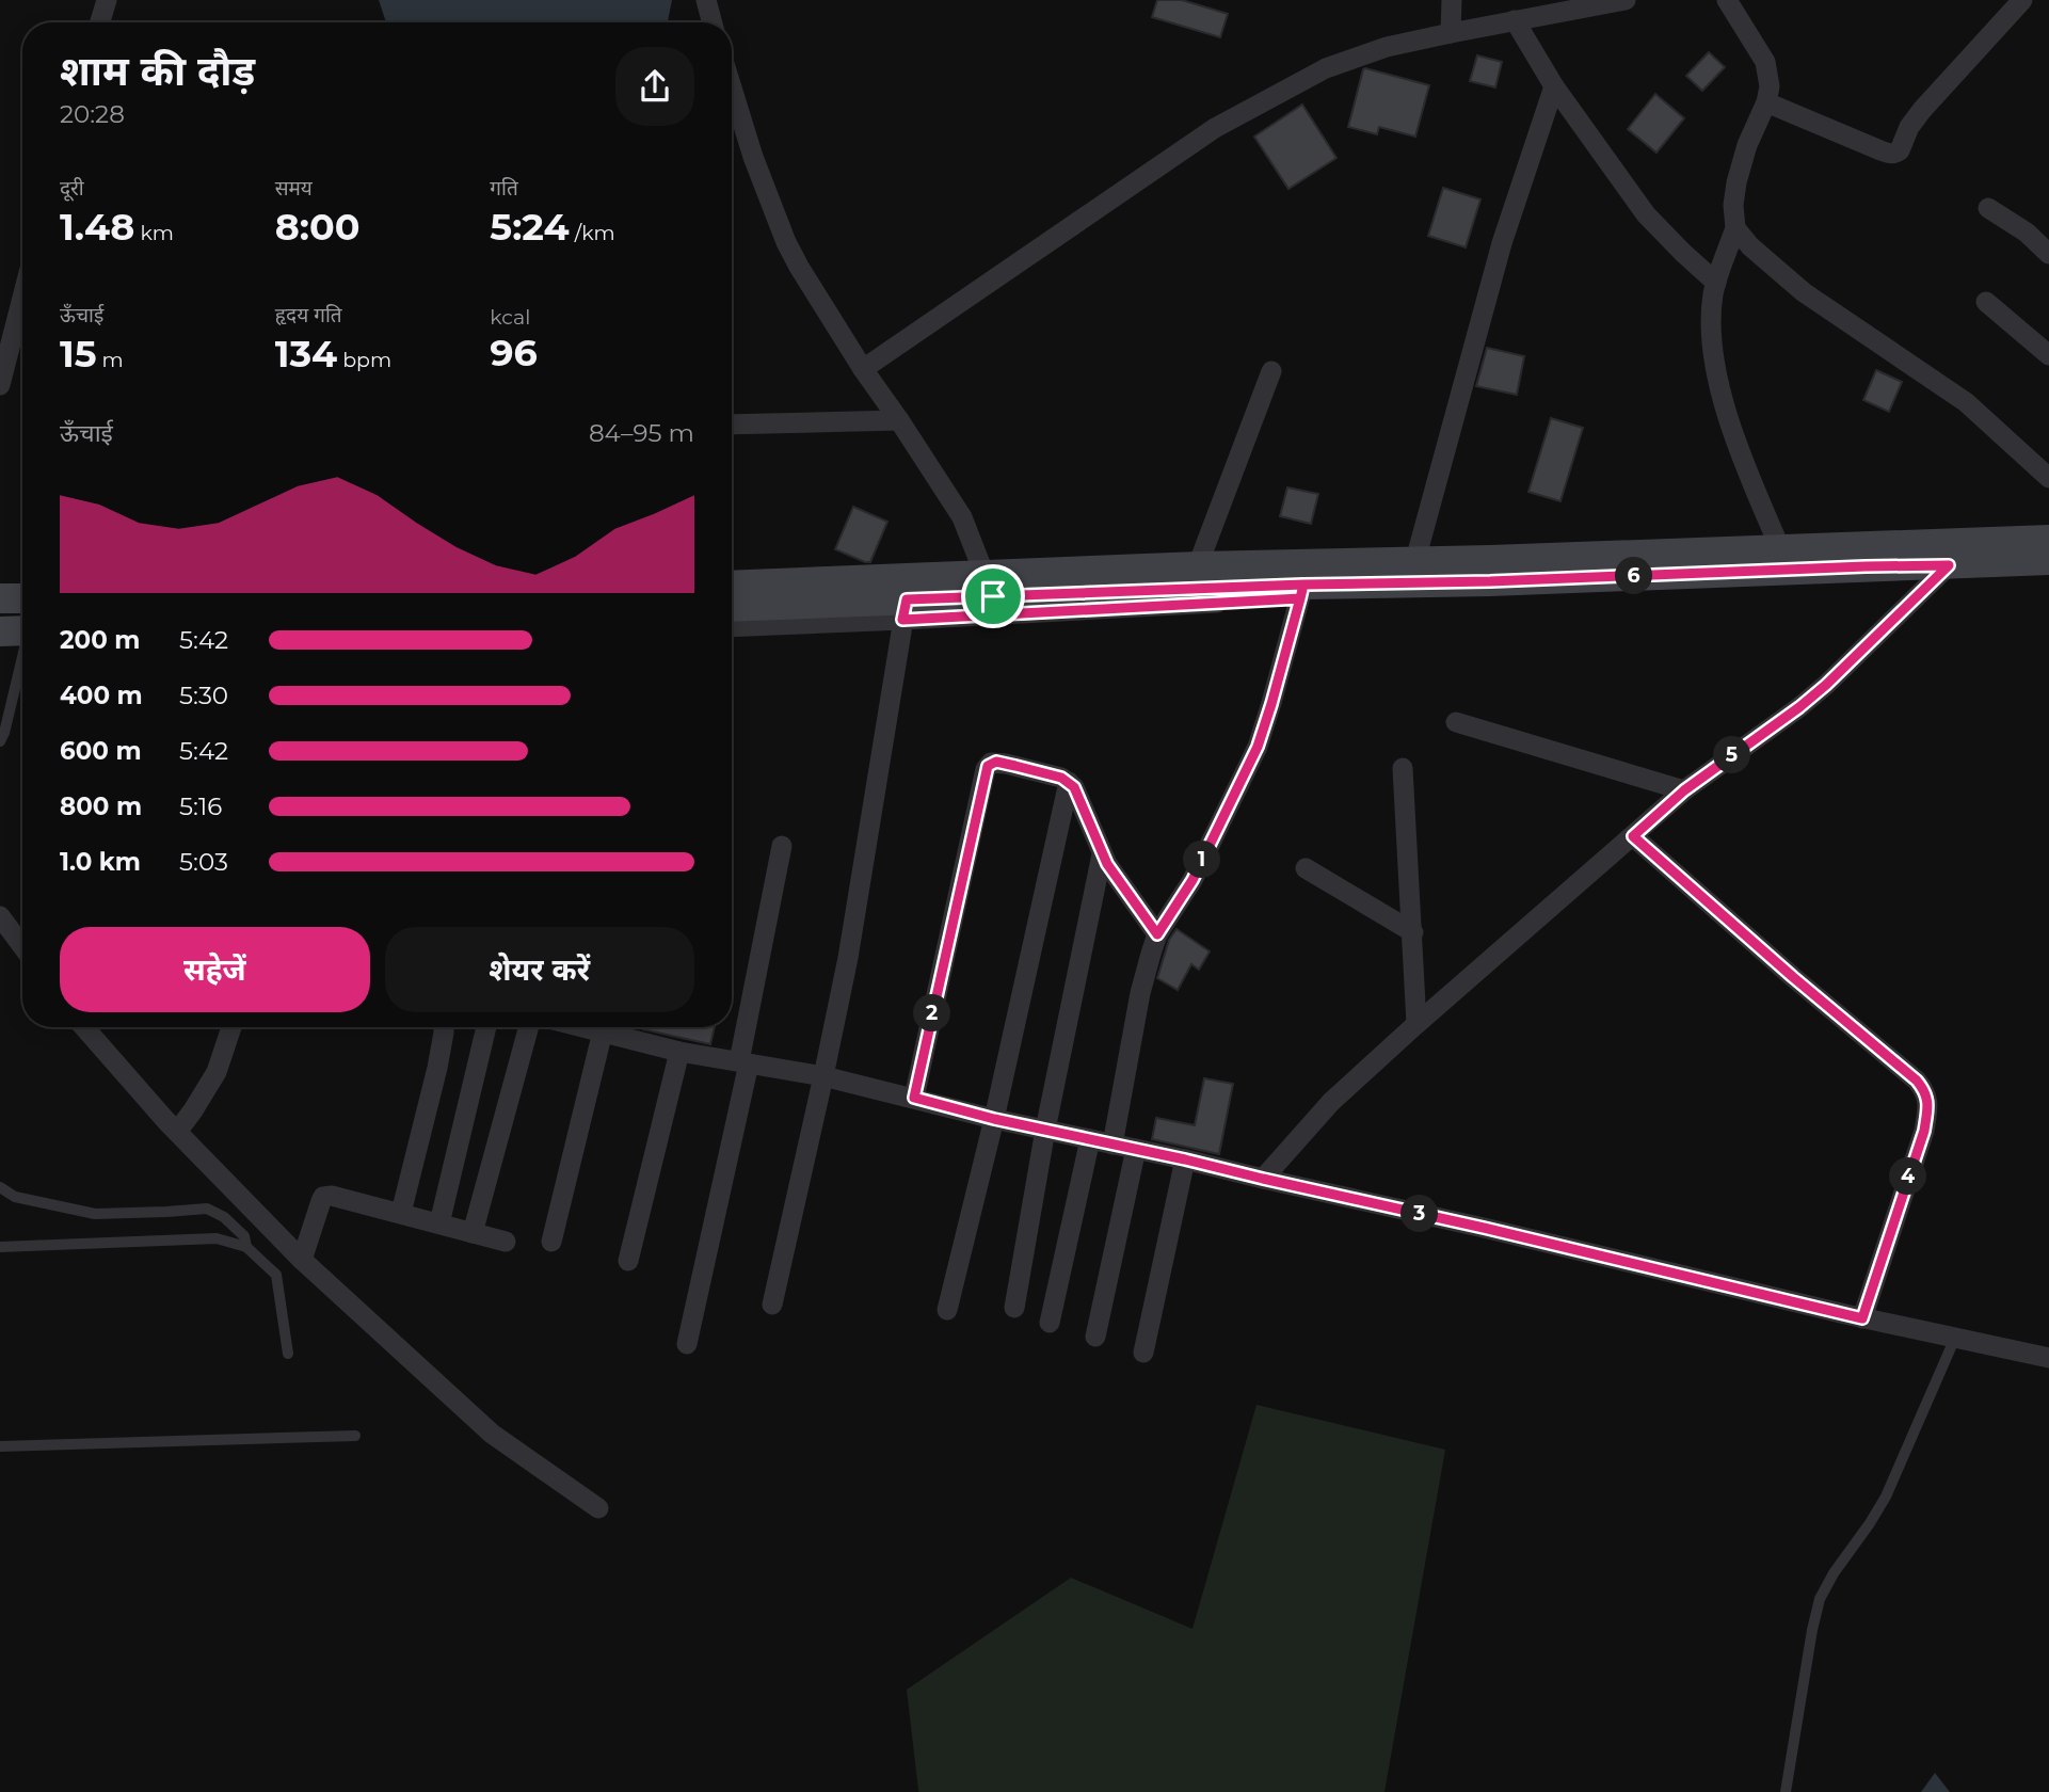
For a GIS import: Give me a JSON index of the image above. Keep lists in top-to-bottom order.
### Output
{
  "page": {
    "heading": ["शाम की दौड़", "20:28"],
    "stats": [
      ["दूरी", "1.48 km"],
      ["समय", "8:00"],
      ["गति", "5:24 /km"],
      ["ऊँचाई", "15 m"],
      ["हृदय गति", "134 bpm"],
      ["kcal", "96"]
    ],
    "chart": ["ऊँचाई", "84–95 m"],
    "pins": [
      "6",
      "5",
      "1",
      "2",
      "4",
      "3"
    ],
    "list": [
      {
        "name": "200 m",
        "note": "5:42"
      },
      {
        "name": "400 m",
        "note": "5:30"
      },
      {
        "name": "600 m",
        "note": "5:42"
      },
      {
        "name": "800 m",
        "note": "5:16"
      },
      {
        "name": "1.0 km",
        "note": "5:03"
      }
    ],
    "buttons": ["सहेजें", "शेयर करें"]
  }
}
